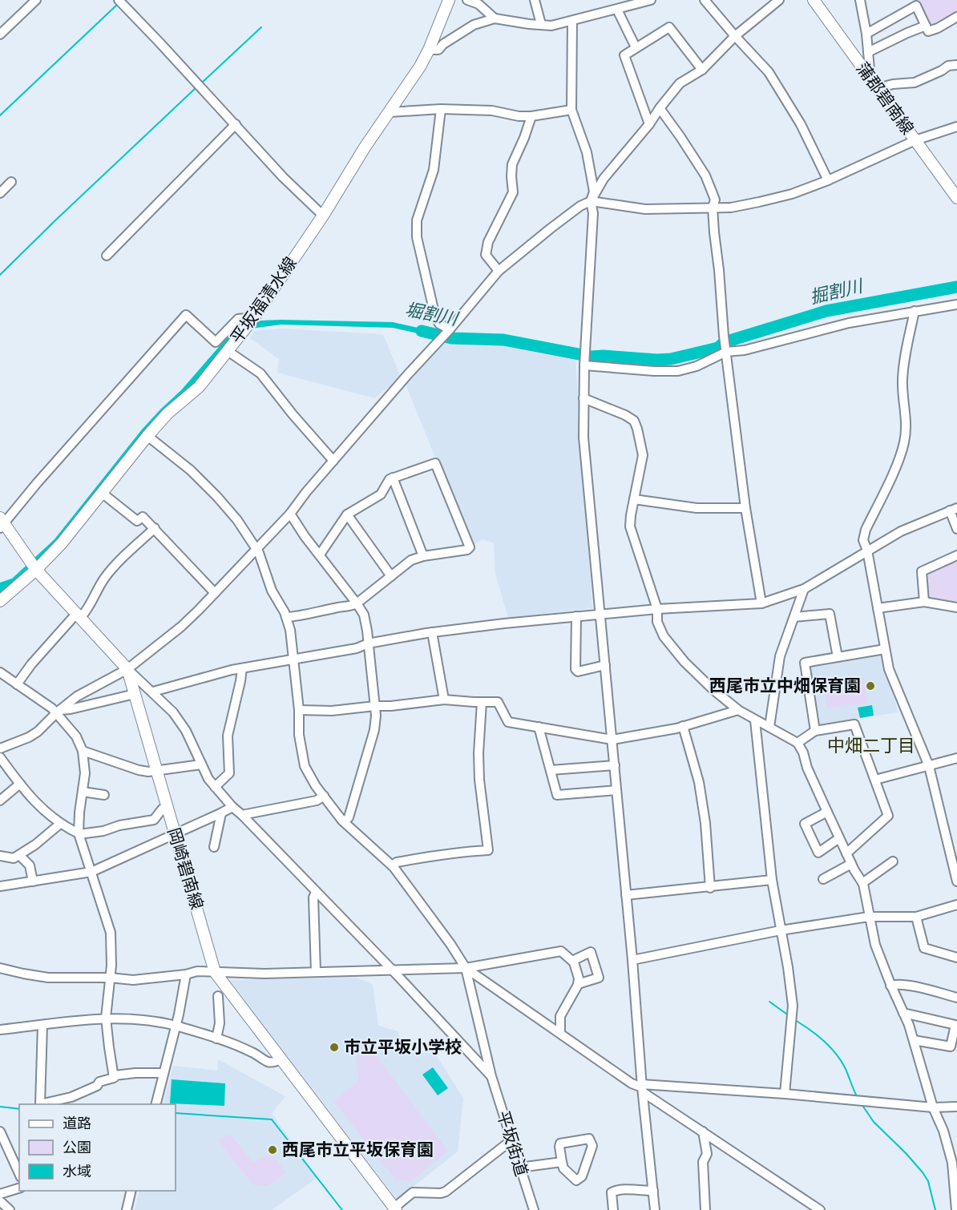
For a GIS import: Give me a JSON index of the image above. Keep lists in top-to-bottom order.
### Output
{
  "streets": {
    "main road": ["蒲郡碧南線", "平坂福清水線", "岡崎碧南線"],
    "street": ["平坂街道"]
  },
  "crossings": [
    ["平坂福清水線", "岡崎碧南線"]
  ],
  "districts": ["中畑二丁目"],
  "water": ["掘割川", "堀割川"],
  "places": ["西尾市立中畑保育園", "市立平坂小学校", "西尾市立平坂保育園"],
  "legend": ["道路", "公園", "水域"]
}
